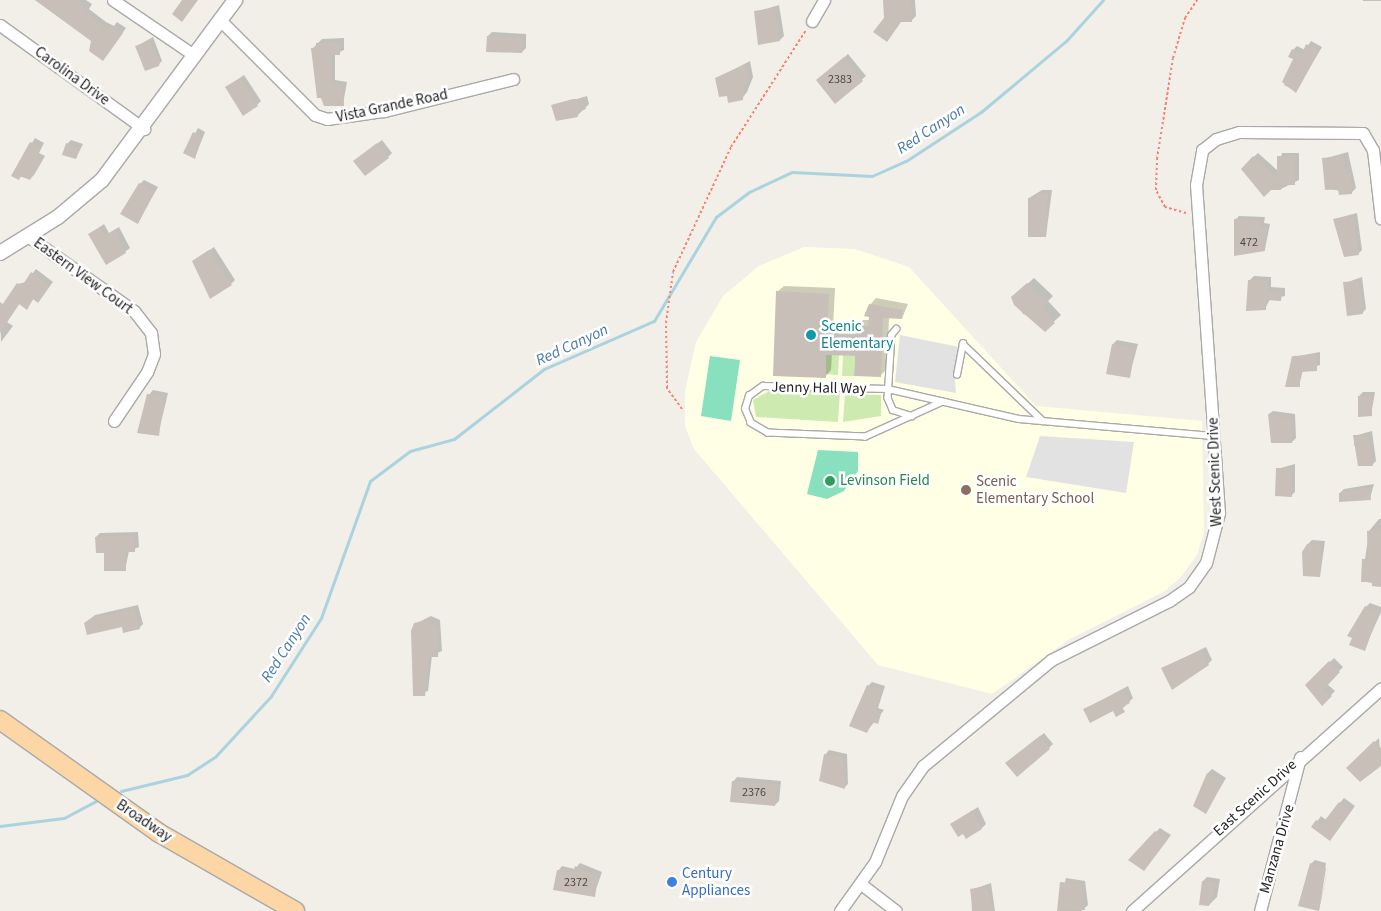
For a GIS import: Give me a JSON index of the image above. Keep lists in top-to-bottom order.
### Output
{
  "streets": {
    "main road": ["Broadway"],
    "street": [
      "Carolina Drive",
      "Vista Grande Road",
      "Eastern View Court",
      "West Scenic Drive",
      "East Scenic Drive",
      "Manzana Drive"
    ],
    "lane": ["Jenny Hall Way"]
  },
  "crossings": [
    ["Jenny Hall Way", "West Scenic Drive"],
    ["East Scenic Drive", "Manzana Drive"]
  ],
  "water": ["Red Canyon"],
  "places": [
    "Scenic Elementary",
    "Levinson Field",
    "Scenic Elementary School",
    "Century Appliances"
  ],
  "house_numbers": [
    "2383",
    "472",
    "2376",
    "2372"
  ]
}
